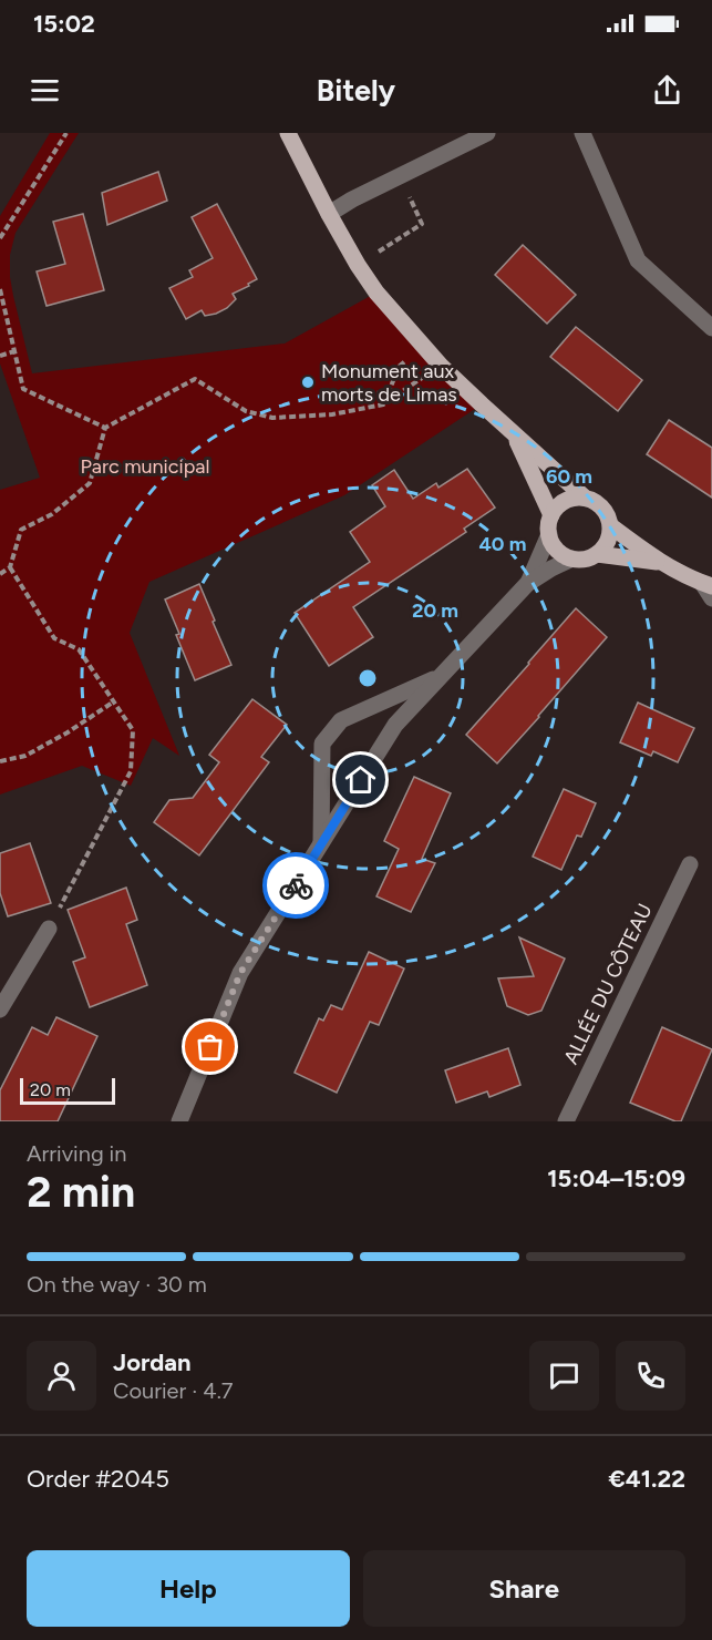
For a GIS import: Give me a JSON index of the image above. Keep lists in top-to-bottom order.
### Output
{
  "streets": {
    "street": ["ALLÉE DU CÔTEAU"]
  },
  "parks": ["Parc municipal"],
  "places": ["Monument aux morts de Limas"],
  "scale_bar": "20 m",
  "page": {
    "status": "15:02",
    "header": "Bitely",
    "scale": "20 m",
    "heading": ["2 min", "Arriving in", "15:04–15:09"],
    "panel": [
      "Jordan",
      "Courier · 4.7",
      "Order #2045",
      "€41.22"
    ],
    "bar": "On the way · 30 m",
    "buttons": ["Help", "Share"]
  },
  "rings": ["60 m", "40 m", "20 m"]
}
